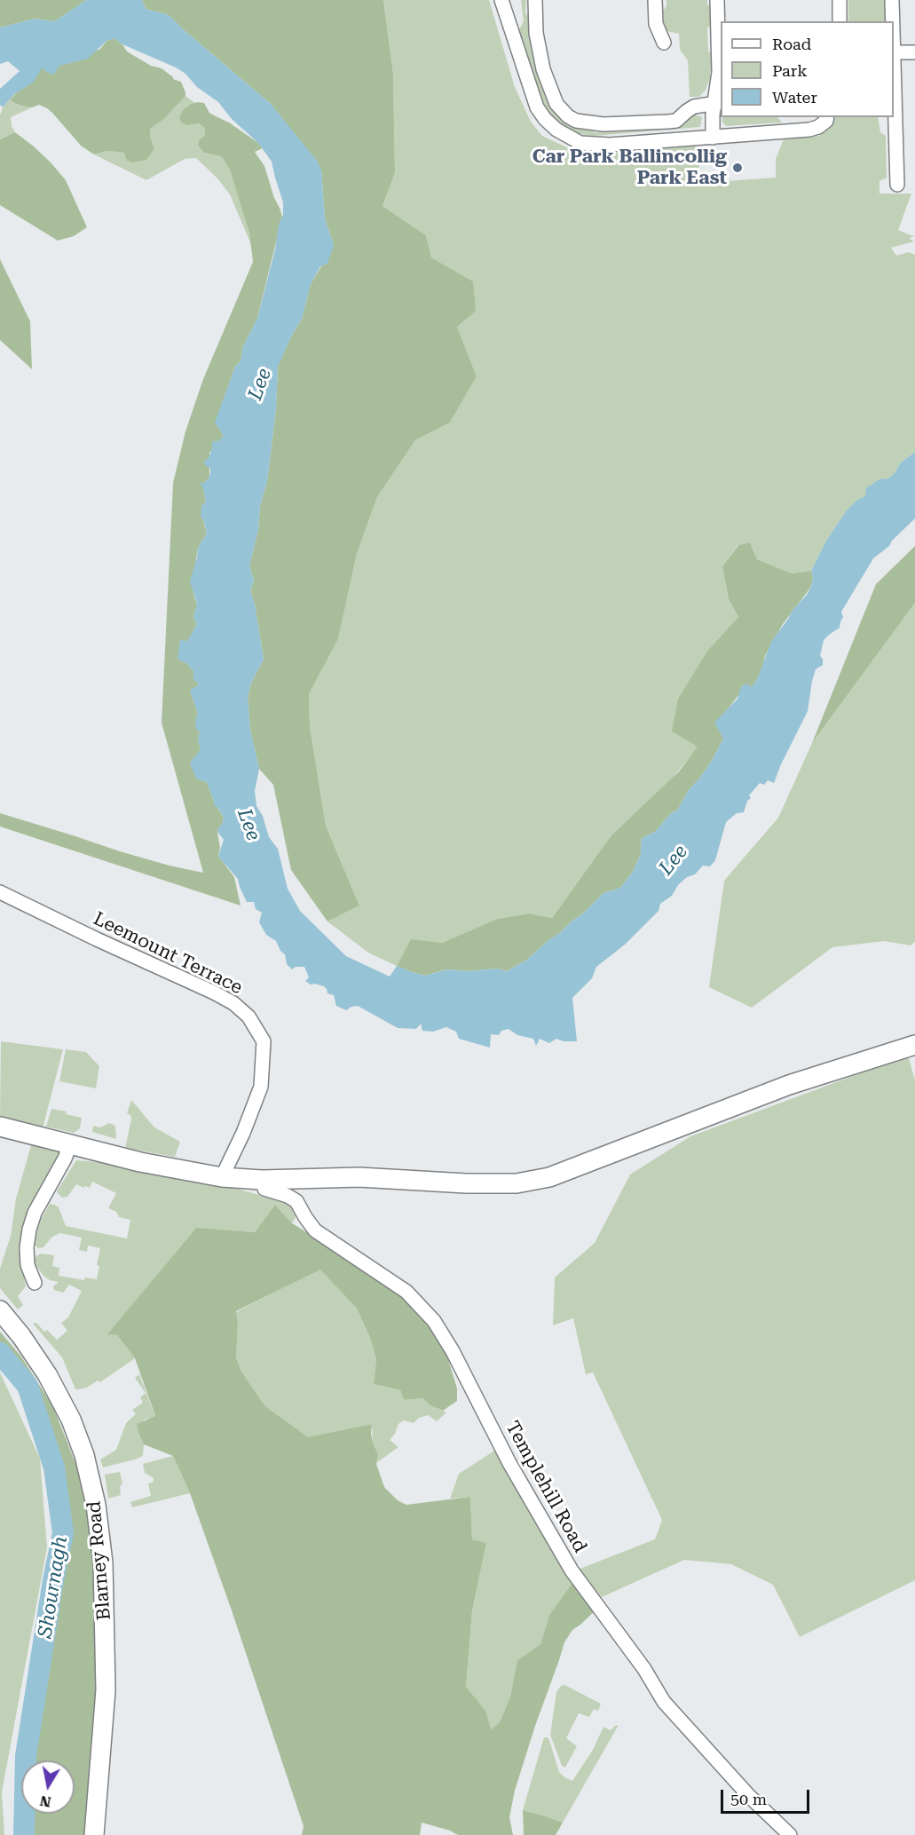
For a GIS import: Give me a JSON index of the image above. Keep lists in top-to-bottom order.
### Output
{
  "streets": {
    "main road": ["Blarney Road"],
    "street": ["Leemount Terrace", "Templehill Road"]
  },
  "water": ["Lee", "Shournagh"],
  "places": ["Car Park Ballincollig Park East"],
  "legend": ["Road", "Park", "Water"],
  "scale_bar": "50 m",
  "north": "bottom"
}
